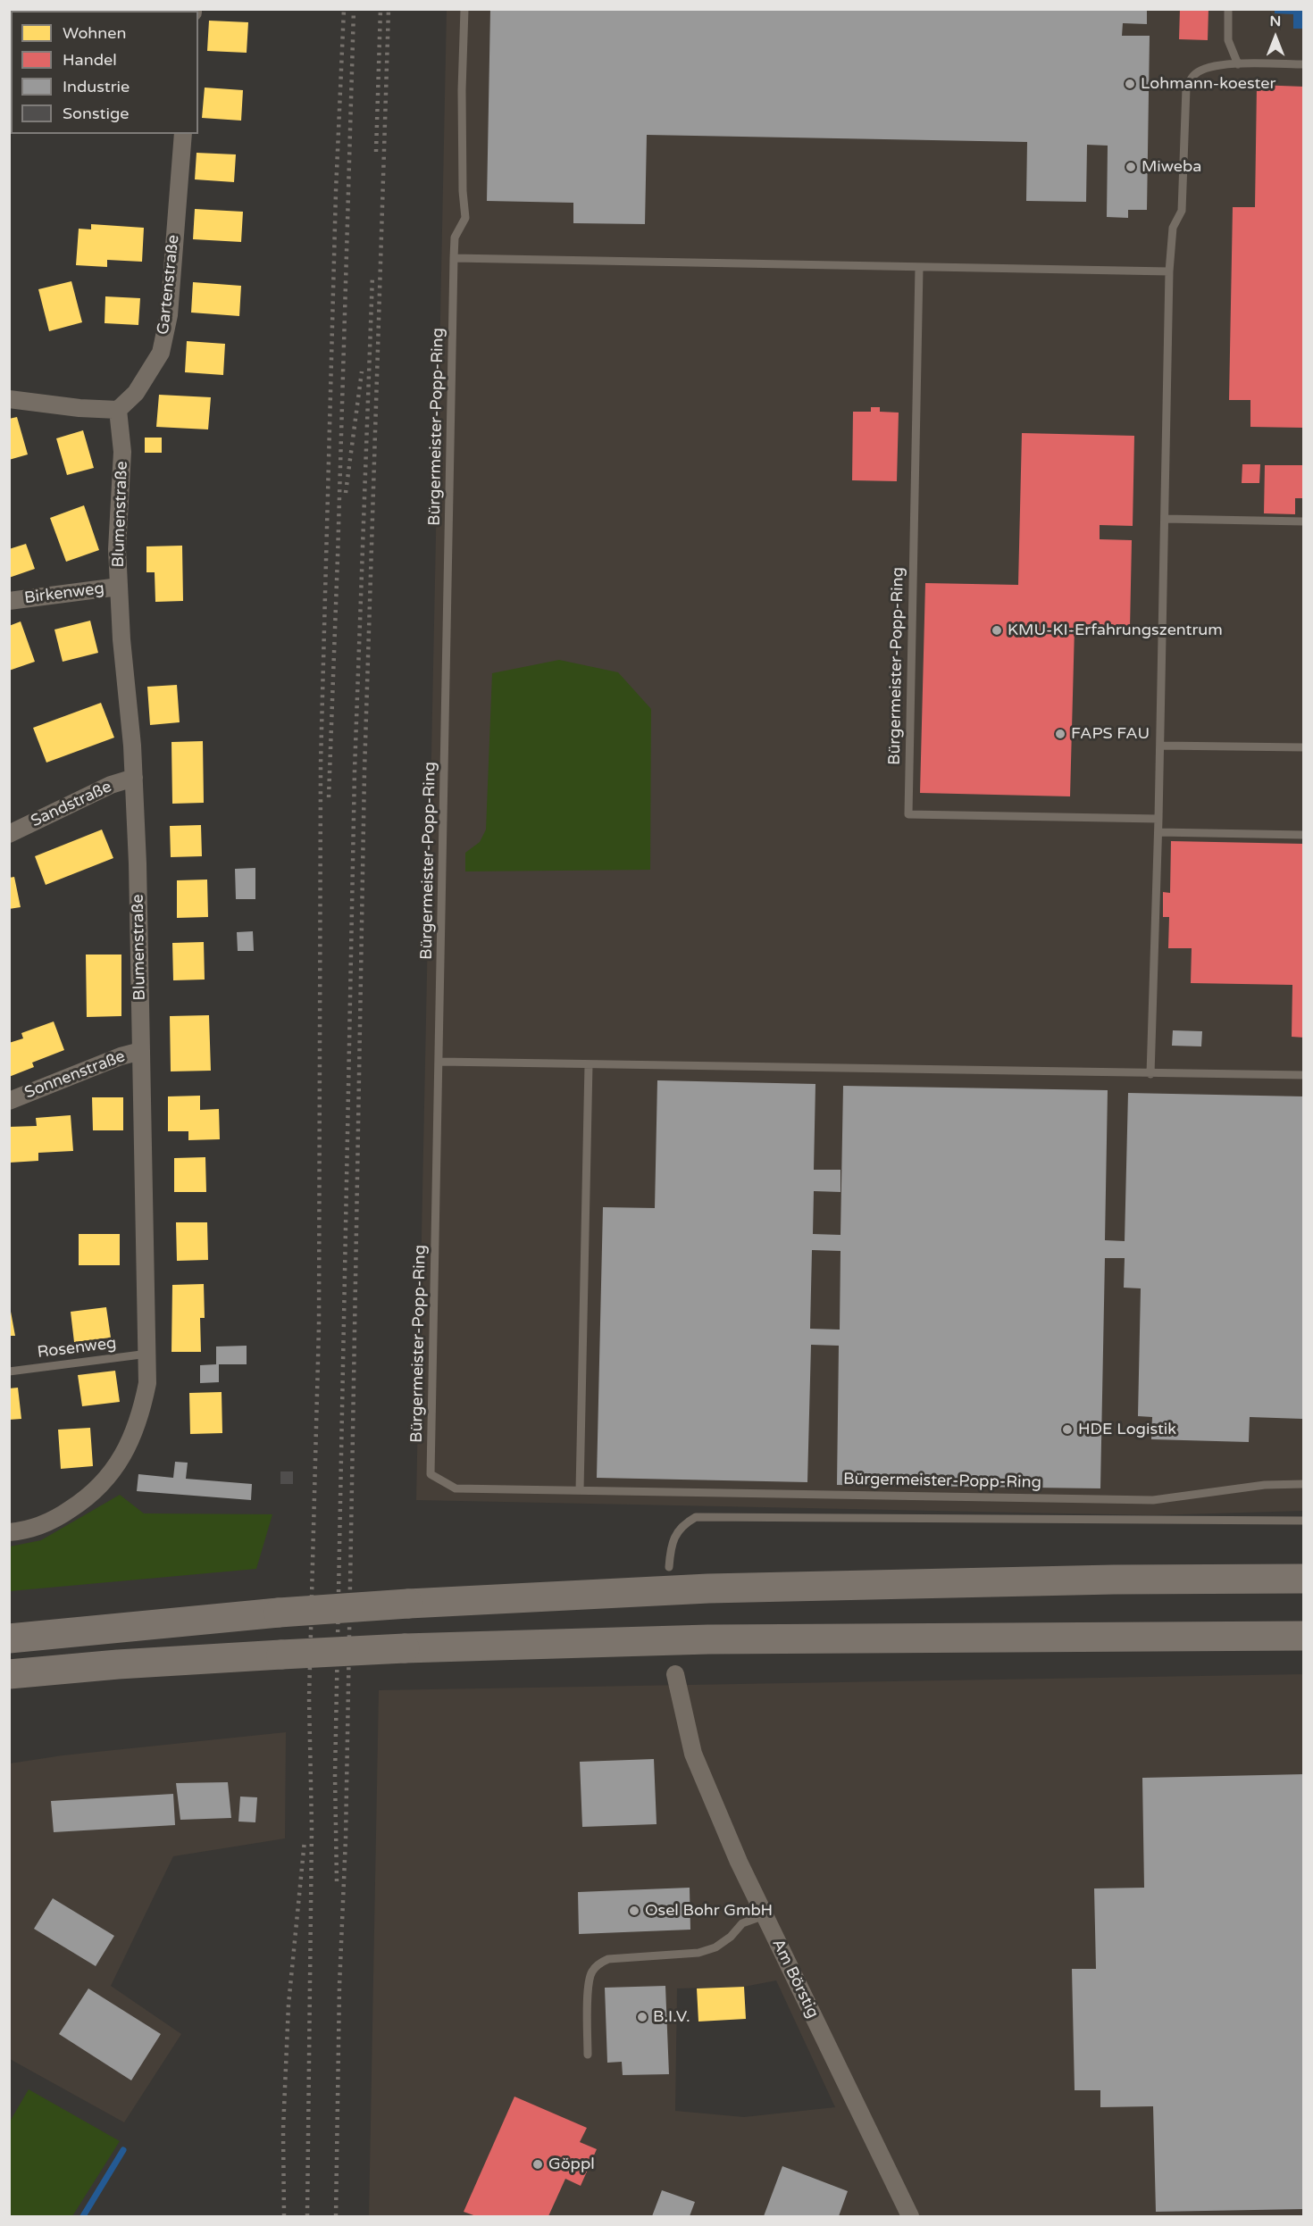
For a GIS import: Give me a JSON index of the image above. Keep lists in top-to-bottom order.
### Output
{
  "streets": {
    "street": [
      "Gartenstraße",
      "Blumenstraße",
      "Birkenweg",
      "Sandstraße",
      "Sonnenstraße",
      "Am Börstig"
    ],
    "lane": ["Bürgermeister-Popp-Ring", "Rosenweg"]
  },
  "crossings": [
    ["Gartenstraße", "Blumenstraße"],
    ["Blumenstraße", "Birkenweg"],
    ["Blumenstraße", "Sandstraße"],
    ["Blumenstraße", "Sonnenstraße"],
    ["Blumenstraße", "Rosenweg"]
  ],
  "places": [
    "Lohmann-koester",
    "Miweba",
    "KMU-KI-Erfahrungszentrum",
    "FAPS FAU",
    "HDE Logistik",
    "Osel Bohr GmbH",
    "B.I.V.",
    "Göppl"
  ],
  "legend": [
    "Wohnen",
    "Handel",
    "Industrie",
    "Sonstige"
  ],
  "north": "top"
}
